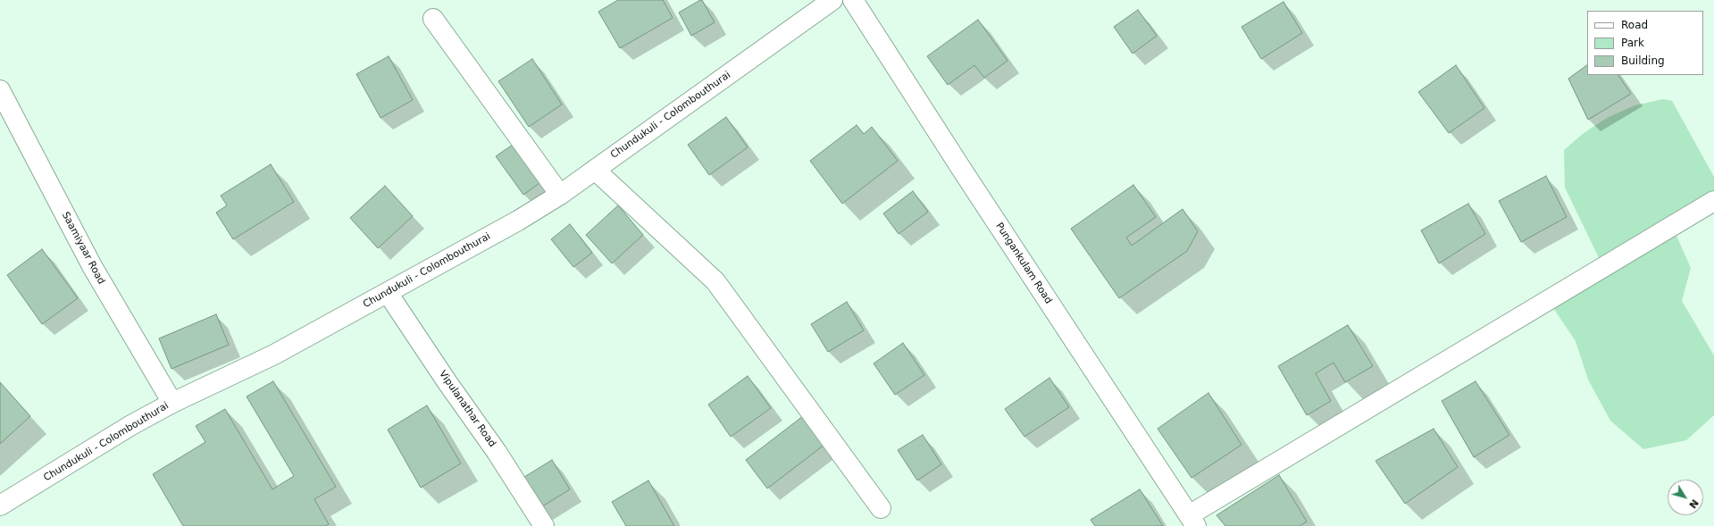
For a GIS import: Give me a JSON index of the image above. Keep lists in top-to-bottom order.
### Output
{
  "streets": {
    "street": [
      "Chundukuli - Colombouthurai",
      "Saamiyaar Road",
      "Pungankulam Road",
      "Vipulanathar Road"
    ]
  },
  "crossings": [
    ["Chundukuli - Colombouthurai", "Saamiyaar Road"],
    ["Chundukuli - Colombouthurai", "Vipulanathar Road"]
  ],
  "legend": ["Road", "Park", "Building"],
  "north": "bottom right"
}
